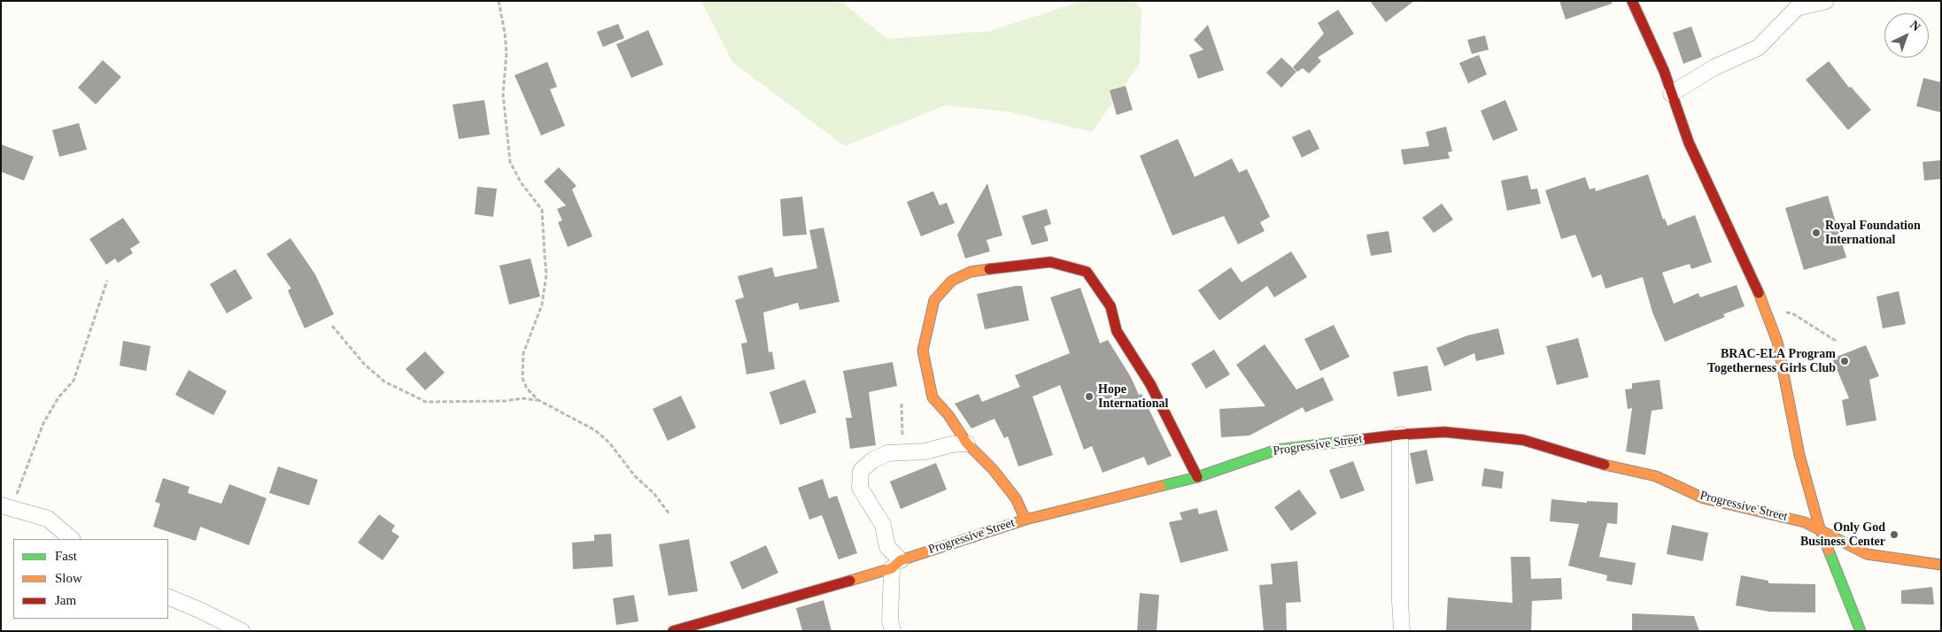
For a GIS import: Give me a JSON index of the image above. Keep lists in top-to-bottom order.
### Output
{
  "streets": {
    "street": ["Progressive Street"]
  },
  "places": [
    "Royal Foundation International",
    "BRAC-ELA Program Togetherness Girls Club",
    "Hope International",
    "Only God Business Center"
  ],
  "legend": ["Fast", "Slow", "Jam"],
  "north": "top right"
}
